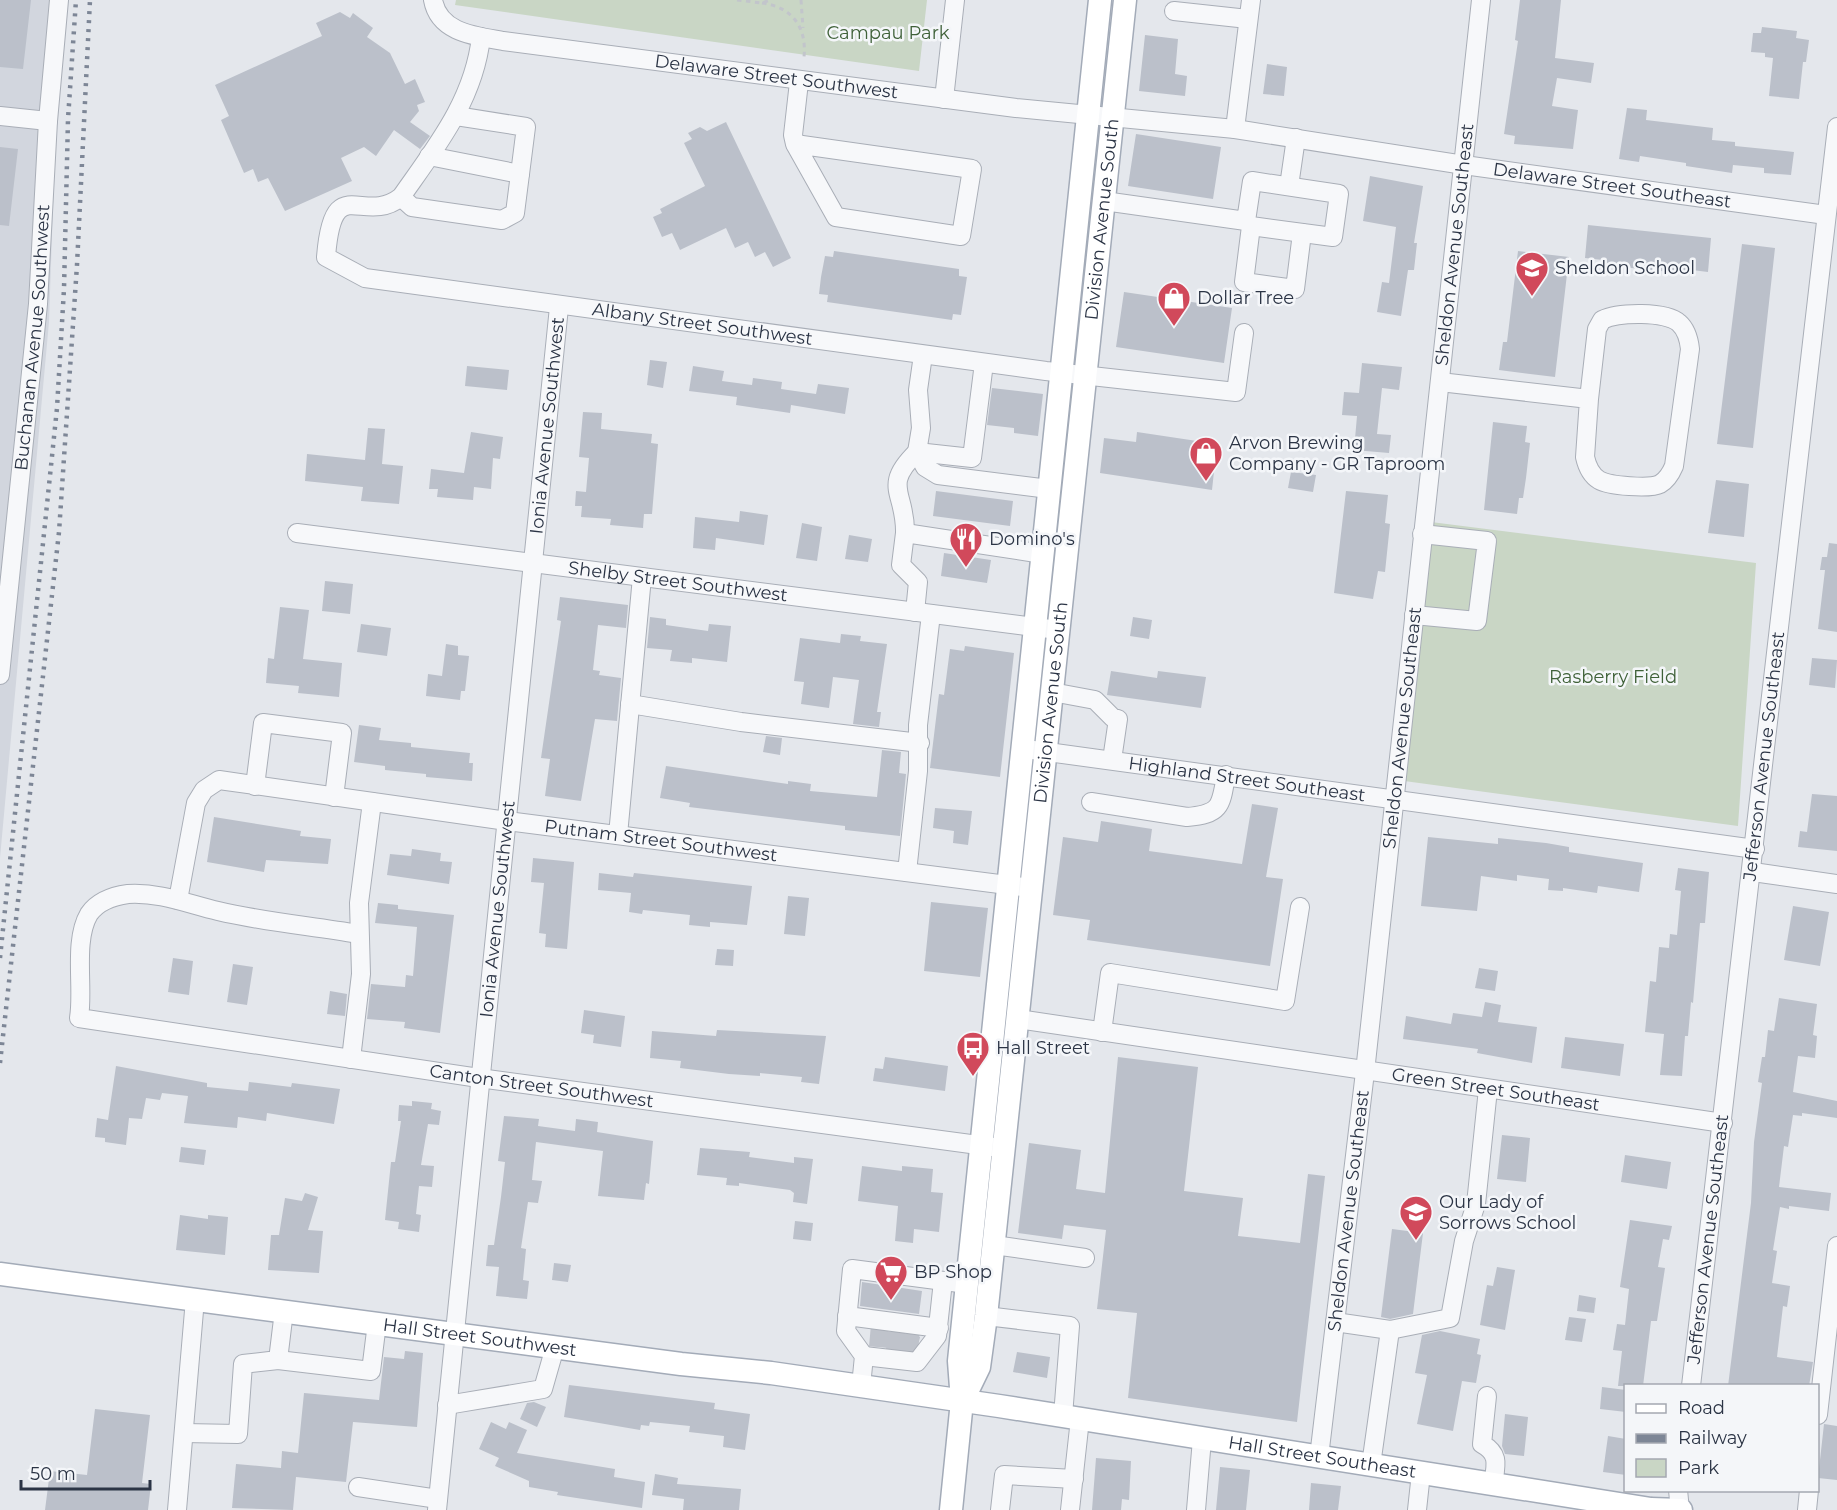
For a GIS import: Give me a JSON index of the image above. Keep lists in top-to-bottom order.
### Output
{
  "streets": {
    "main road": ["Division Avenue South", "Hall Street Southwest", "Hall Street Southeast"],
    "street": [
      "Delaware Street Southwest",
      "Delaware Street Southeast",
      "Sheldon Avenue Southeast",
      "Albany Street Southwest",
      "Buchanan Avenue Southwest",
      "Ionia Avenue Southwest",
      "Shelby Street Southwest",
      "Jefferson Avenue Southeast",
      "Highland Street Southeast",
      "Putnam Street Southwest",
      "Canton Street Southwest",
      "Green Street Southeast"
    ]
  },
  "crossings": [
    ["Delaware Street Southwest", "Delaware Street Southeast"],
    ["Delaware Street Southwest", "Division Avenue South"],
    ["Delaware Street Southeast", "Division Avenue South"],
    ["Delaware Street Southeast", "Sheldon Avenue Southeast"],
    ["Delaware Street Southeast", "Jefferson Avenue Southeast"],
    ["Division Avenue South", "Albany Street Southwest"],
    ["Division Avenue South", "Shelby Street Southwest"],
    ["Division Avenue South", "Highland Street Southeast"],
    ["Division Avenue South", "Putnam Street Southwest"],
    ["Division Avenue South", "Canton Street Southwest"],
    ["Division Avenue South", "Green Street Southeast"],
    ["Division Avenue South", "Hall Street Southwest"],
    ["Division Avenue South", "Hall Street Southeast"],
    ["Sheldon Avenue Southeast", "Highland Street Southeast"],
    ["Sheldon Avenue Southeast", "Green Street Southeast"],
    ["Sheldon Avenue Southeast", "Hall Street Southeast"],
    ["Albany Street Southwest", "Ionia Avenue Southwest"],
    ["Ionia Avenue Southwest", "Shelby Street Southwest"],
    ["Ionia Avenue Southwest", "Putnam Street Southwest"],
    ["Ionia Avenue Southwest", "Canton Street Southwest"],
    ["Ionia Avenue Southwest", "Hall Street Southwest"],
    ["Jefferson Avenue Southeast", "Highland Street Southeast"],
    ["Jefferson Avenue Southeast", "Green Street Southeast"],
    ["Putnam Street Southwest", "Canton Street Southwest"],
    ["Hall Street Southwest", "Hall Street Southeast"]
  ],
  "parks": ["Campau Park", "Rasberry Field"],
  "places": {
    "school or university": ["Sheldon School", "Our Lady of Sorrows School"],
    "shop": ["Dollar Tree", "Arvon Brewing Company - GR Taproom"],
    "restaurant": ["Domino's"],
    "bus stop": ["Hall Street"],
    "supermarket": ["BP Shop"]
  },
  "legend": ["Road", "Railway", "Park"],
  "scale_bar": "50 m"
}
